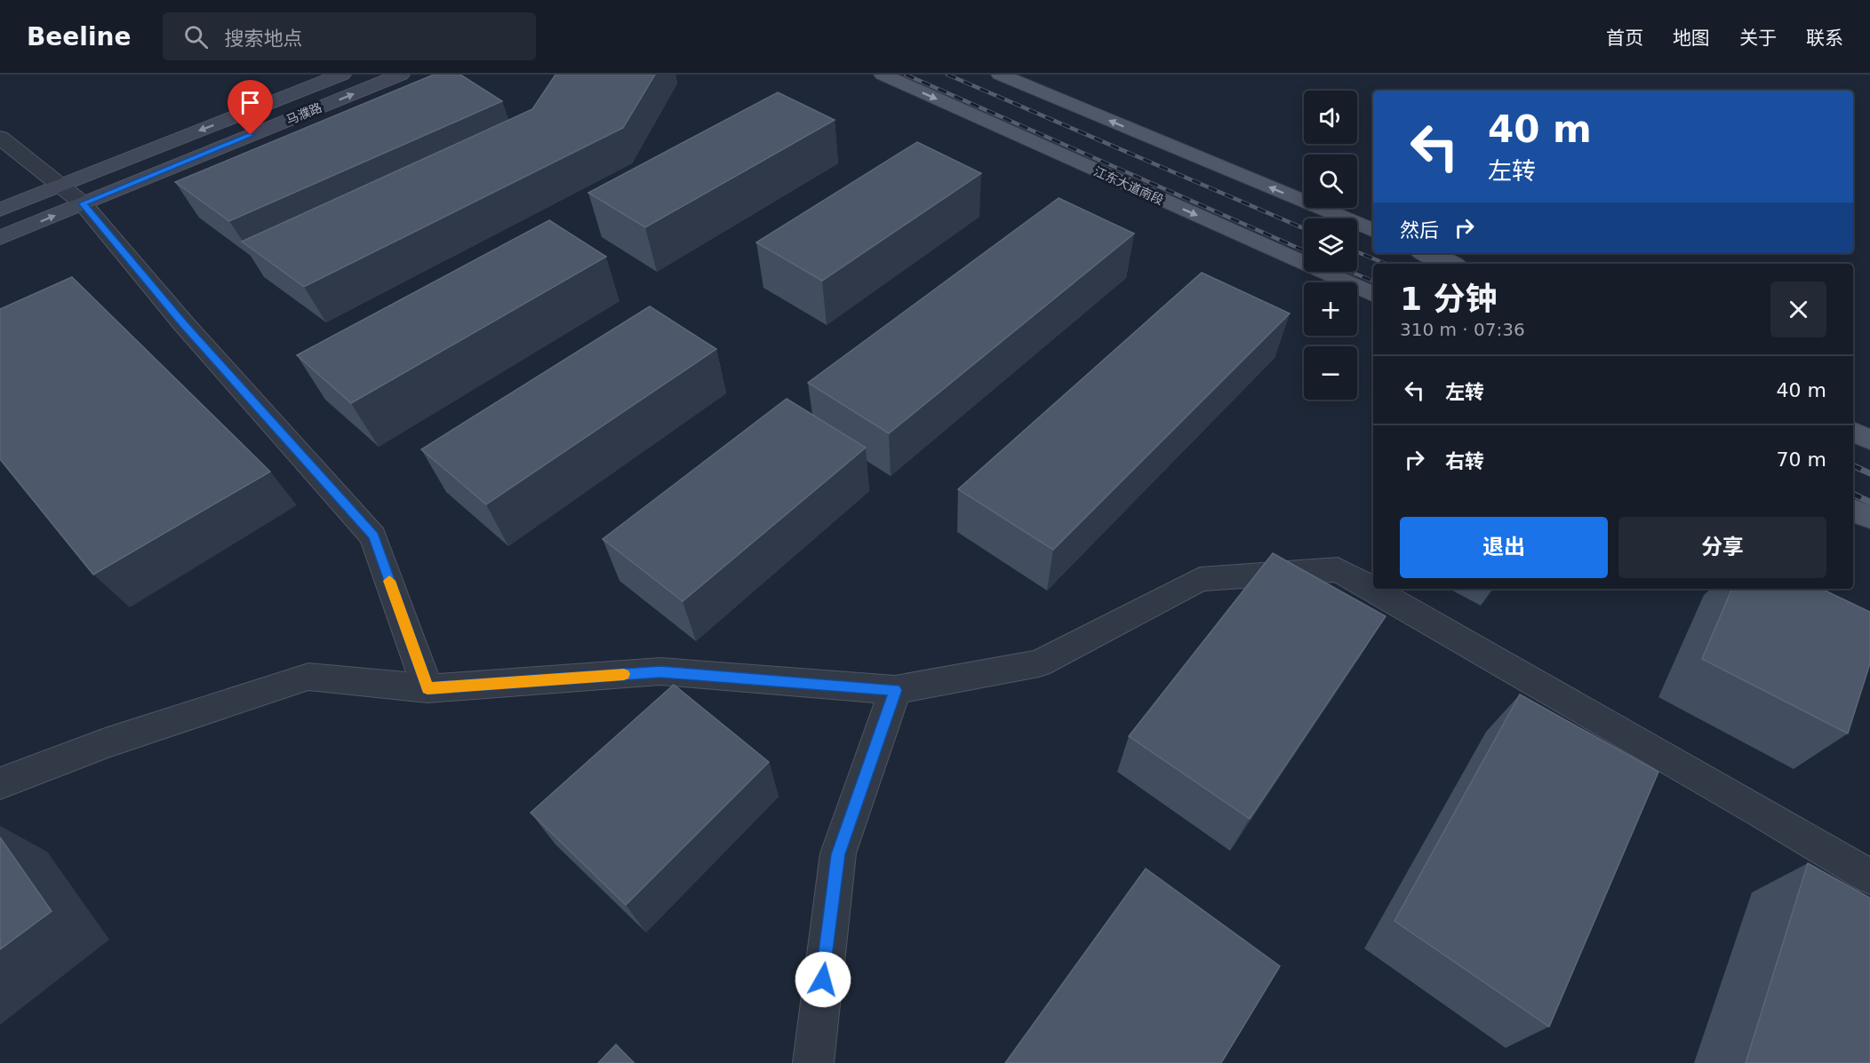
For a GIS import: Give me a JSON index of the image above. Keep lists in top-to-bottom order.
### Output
{
  "streets": {
    "main road": ["马濮路", "江东大道南段"]
  },
  "page": {
    "header": "Beeline",
    "search": "搜索地点",
    "nav": [
      "首页",
      "地图",
      "关于",
      "联系"
    ],
    "map_buttons": ["+", "−"],
    "turn": ["40 m", "左转"],
    "then": "然后",
    "heading": ["1 分钟", "310 m · 07:36"],
    "list": [
      {
        "name": "左转",
        "value": "40 m"
      },
      {
        "name": "右转",
        "value": "70 m"
      }
    ],
    "buttons": ["退出", "分享"]
  }
}
